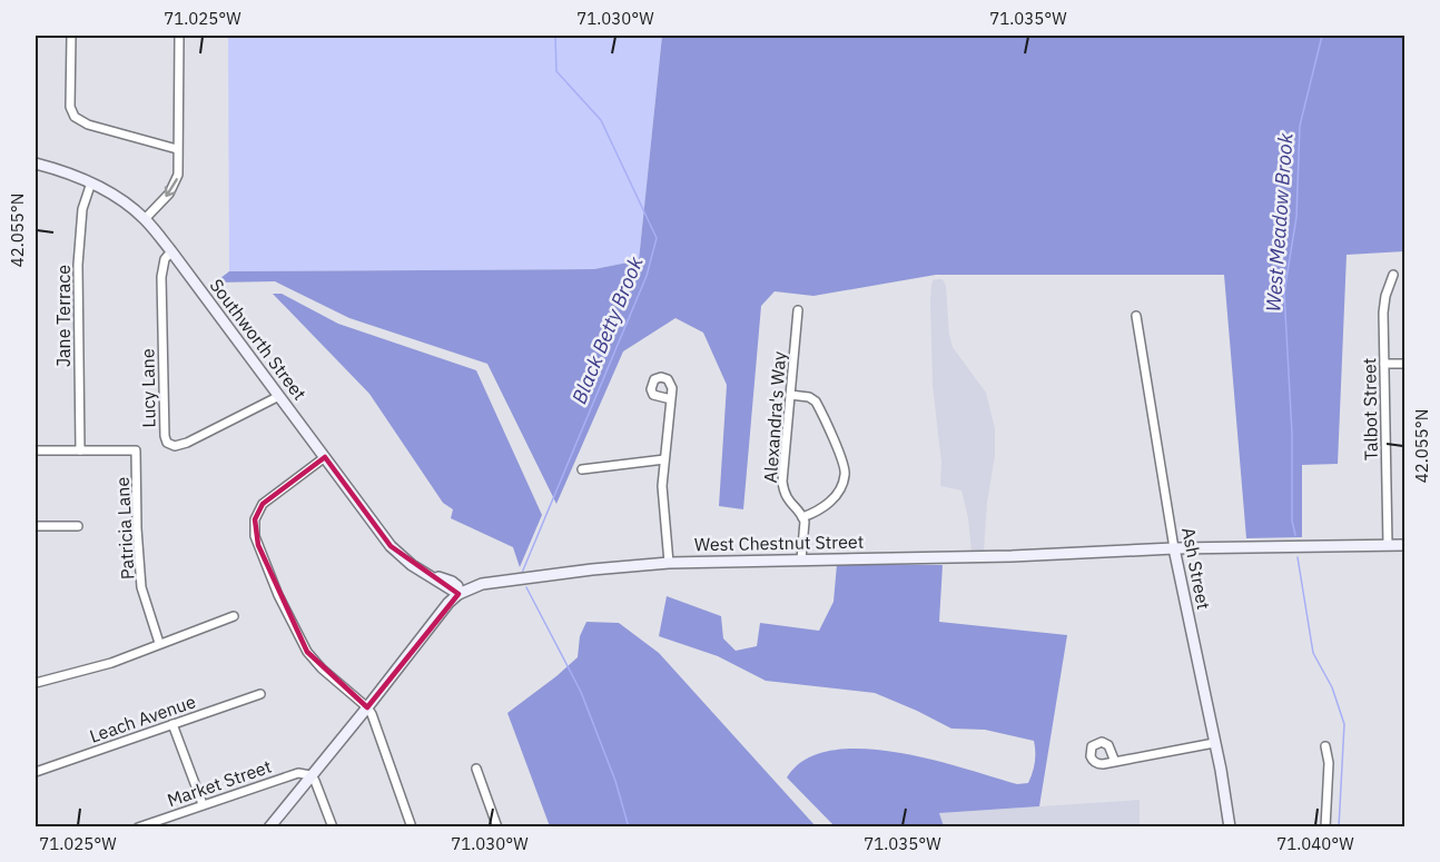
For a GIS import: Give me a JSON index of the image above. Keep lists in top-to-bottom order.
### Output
{
  "streets": {
    "main road": ["Southworth Street", "West Chestnut Street", "Ash Street"],
    "street": [
      "Jane Terrace",
      "Lucy Lane",
      "Talbot Street",
      "Alexandra's Way",
      "Patricia Lane",
      "Leach Avenue",
      "Market Street"
    ]
  },
  "crossings": [
    ["Jane Terrace", "Southworth Street"],
    ["Jane Terrace", "Patricia Lane"],
    ["Southworth Street", "Lucy Lane"],
    ["Southworth Street", "West Chestnut Street"],
    ["Talbot Street", "West Chestnut Street"],
    ["West Chestnut Street", "Ash Street"],
    ["West Chestnut Street", "Market Street"]
  ],
  "water": ["West Meadow Brook", "Black Betty Brook"],
  "coordinates": [
    "71.025°W",
    "71.030°W",
    "71.035°W",
    "42.055°N",
    "71.040°W"
  ]
}
